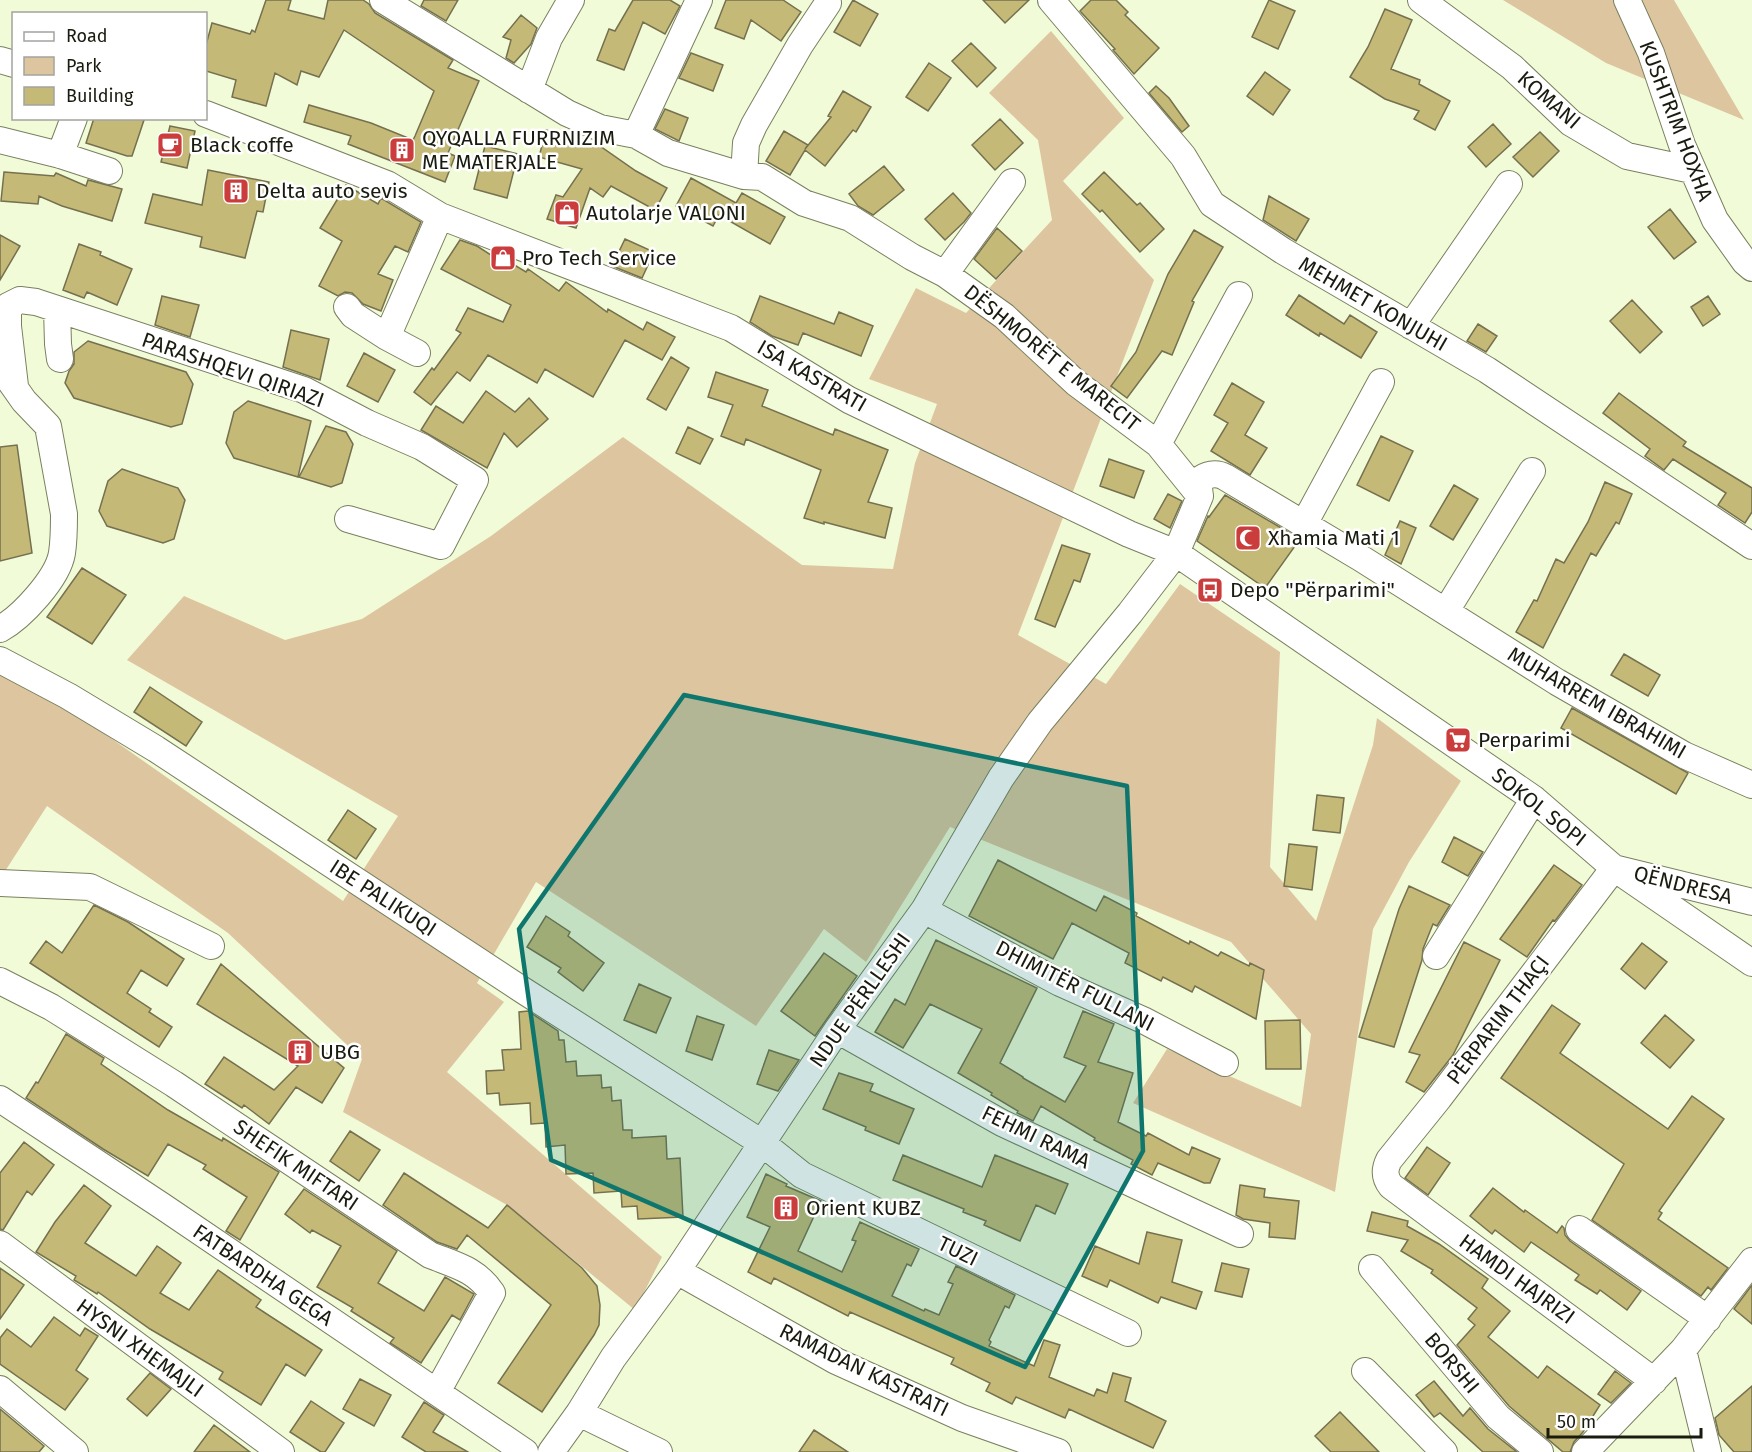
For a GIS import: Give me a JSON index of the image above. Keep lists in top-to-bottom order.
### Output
{
  "streets": {
    "street": [
      "KOMANI",
      "KUSHTRIM HOXHA",
      "MEHMET KONJUHI",
      "DËSHMORËT E MARECIT",
      "PARASHQEVI QIRIAZI",
      "ISA KASTRATI",
      "MUHARREM IBRAHIMI",
      "SOKOL SOPI",
      "QËNDRESA",
      "IBE PALIKUQI",
      "DHIMITËR FULLANI",
      "NDUE PËRLLESHI",
      "PËRPARIM THAÇI",
      "FEHMI RAMA",
      "SHEFIK MIFTARI",
      "TUZI",
      "FATBARDHA GEGA",
      "HAMDI HAJRIZI",
      "HYSNI XHEMAJLI",
      "BORSHI",
      "RAMADAN KASTRATI"
    ]
  },
  "crossings": [
    ["KOMANI", "KUSHTRIM HOXHA"],
    ["DËSHMORËT E MARECIT", "MUHARREM IBRAHIMI"],
    ["ISA KASTRATI", "SOKOL SOPI"],
    ["ISA KASTRATI", "NDUE PËRLLESHI"],
    ["SOKOL SOPI", "QËNDRESA"],
    ["SOKOL SOPI", "NDUE PËRLLESHI"],
    ["SOKOL SOPI", "PËRPARIM THAÇI"],
    ["QËNDRESA", "PËRPARIM THAÇI"],
    ["IBE PALIKUQI", "NDUE PËRLLESHI"],
    ["IBE PALIKUQI", "TUZI"],
    ["DHIMITËR FULLANI", "NDUE PËRLLESHI"],
    ["NDUE PËRLLESHI", "FEHMI RAMA"],
    ["NDUE PËRLLESHI", "TUZI"],
    ["NDUE PËRLLESHI", "RAMADAN KASTRATI"],
    ["PËRPARIM THAÇI", "HAMDI HAJRIZI"],
    ["SHEFIK MIFTARI", "FATBARDHA GEGA"]
  ],
  "places": {
    "cafe": ["Black coffe"],
    "building": [
      "QYQALLA FURRNIZIM ME MATERJALE",
      "Delta auto sevis",
      "UBG",
      "Orient KUBZ"
    ],
    "shop": ["Autolarje VALONI", "Pro Tech Service"],
    "mosque": ["Xhamia Mati 1"],
    "bus stop": ["Depo \"Përparimi\""],
    "supermarket": ["Perparimi"]
  },
  "legend": ["Road", "Park", "Building"],
  "scale_bar": "50 m"
}
